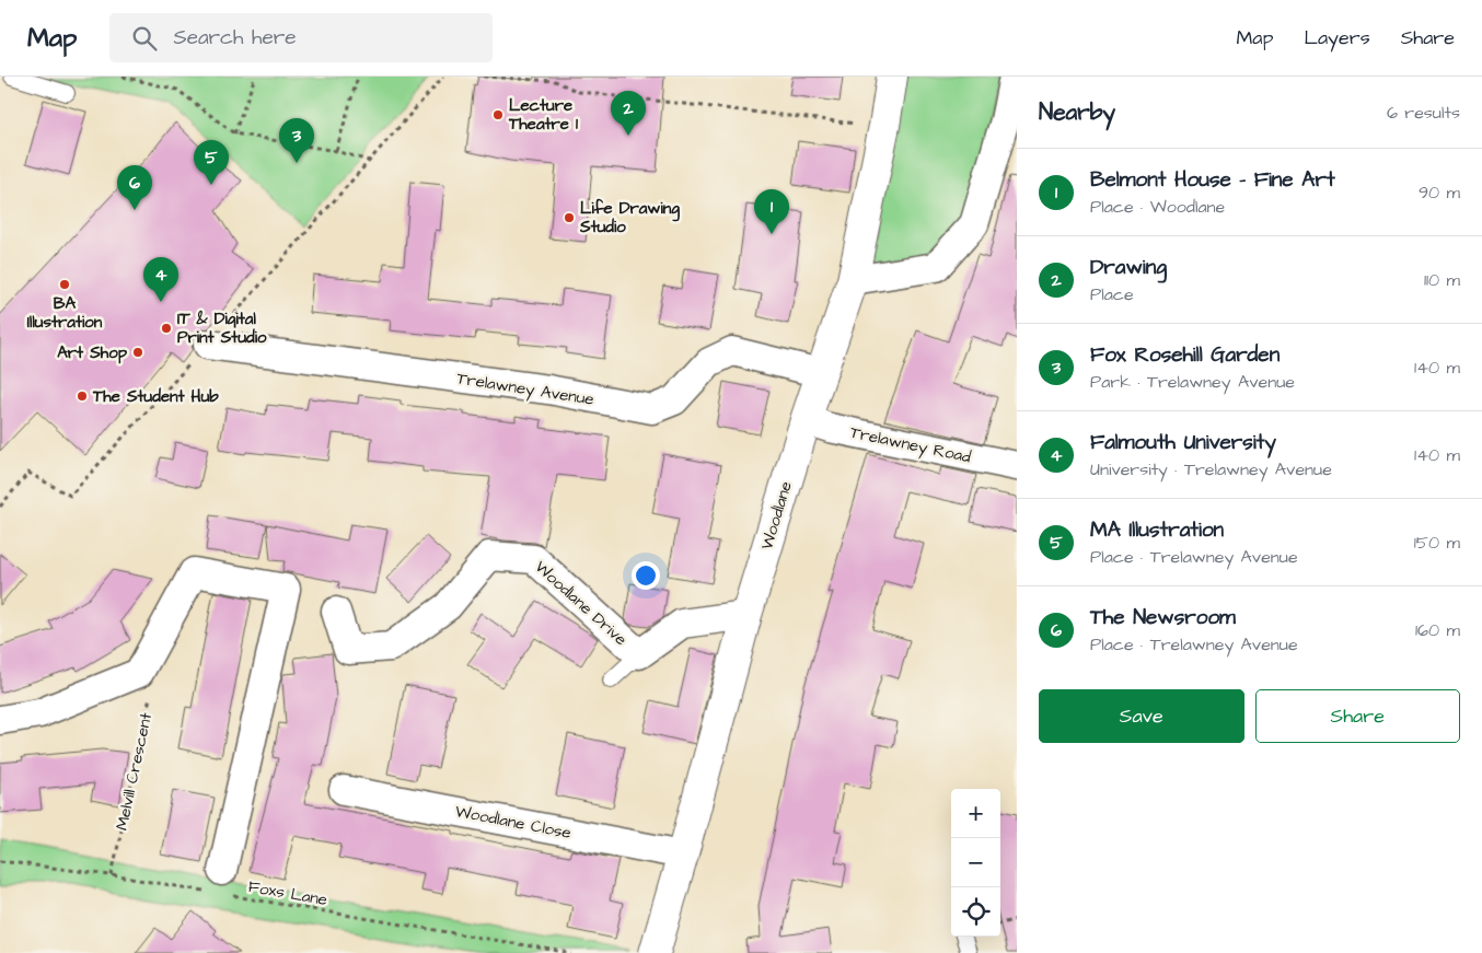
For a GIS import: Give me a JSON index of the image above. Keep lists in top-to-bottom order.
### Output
{
  "streets": {
    "street": [
      "Trelawney Avenue",
      "Trelawney Road",
      "Woodlane",
      "Woodlane Drive",
      "Woodlane Close"
    ],
    "path": ["Melvill Crescent", "Foxs Lane"]
  },
  "crossings": [
    ["Trelawney Avenue", "Woodlane"],
    ["Trelawney Road", "Woodlane"],
    ["Woodlane", "Woodlane Drive"],
    ["Woodlane", "Woodlane Close"],
    ["Melvill Crescent", "Foxs Lane"]
  ],
  "places": [
    "Lecture Theatre 1",
    "Life Drawing Studio",
    "BA Illustration",
    "IT & Digital Print Studio",
    "Art Shop",
    "The Student Hub"
  ],
  "page": {
    "header": "Map",
    "search": "Search here",
    "nav": ["Map", "Layers", "Share"],
    "heading": ["Nearby", "6 results"],
    "pins": [
      "2",
      "3",
      "5",
      "6",
      "1",
      "4"
    ],
    "list": [
      {
        "mark": "1",
        "name": "Belmont House - Fine Art",
        "note": "Place · Woodlane",
        "value": "90 m"
      },
      {
        "mark": "2",
        "name": "Drawing",
        "note": "Place",
        "value": "110 m"
      },
      {
        "mark": "3",
        "name": "Fox Rosehill Garden",
        "note": "Park · Trelawney Avenue",
        "value": "140 m"
      },
      {
        "mark": "4",
        "name": "Falmouth University",
        "note": "University · Trelawney Avenue",
        "value": "140 m"
      },
      {
        "mark": "5",
        "name": "MA Illustration",
        "note": "Place · Trelawney Avenue",
        "value": "150 m"
      },
      {
        "mark": "6",
        "name": "The Newsroom",
        "note": "Place · Trelawney Avenue",
        "value": "160 m"
      }
    ],
    "buttons": ["Save", "Share"],
    "map_buttons": ["+", "−"]
  }
}
